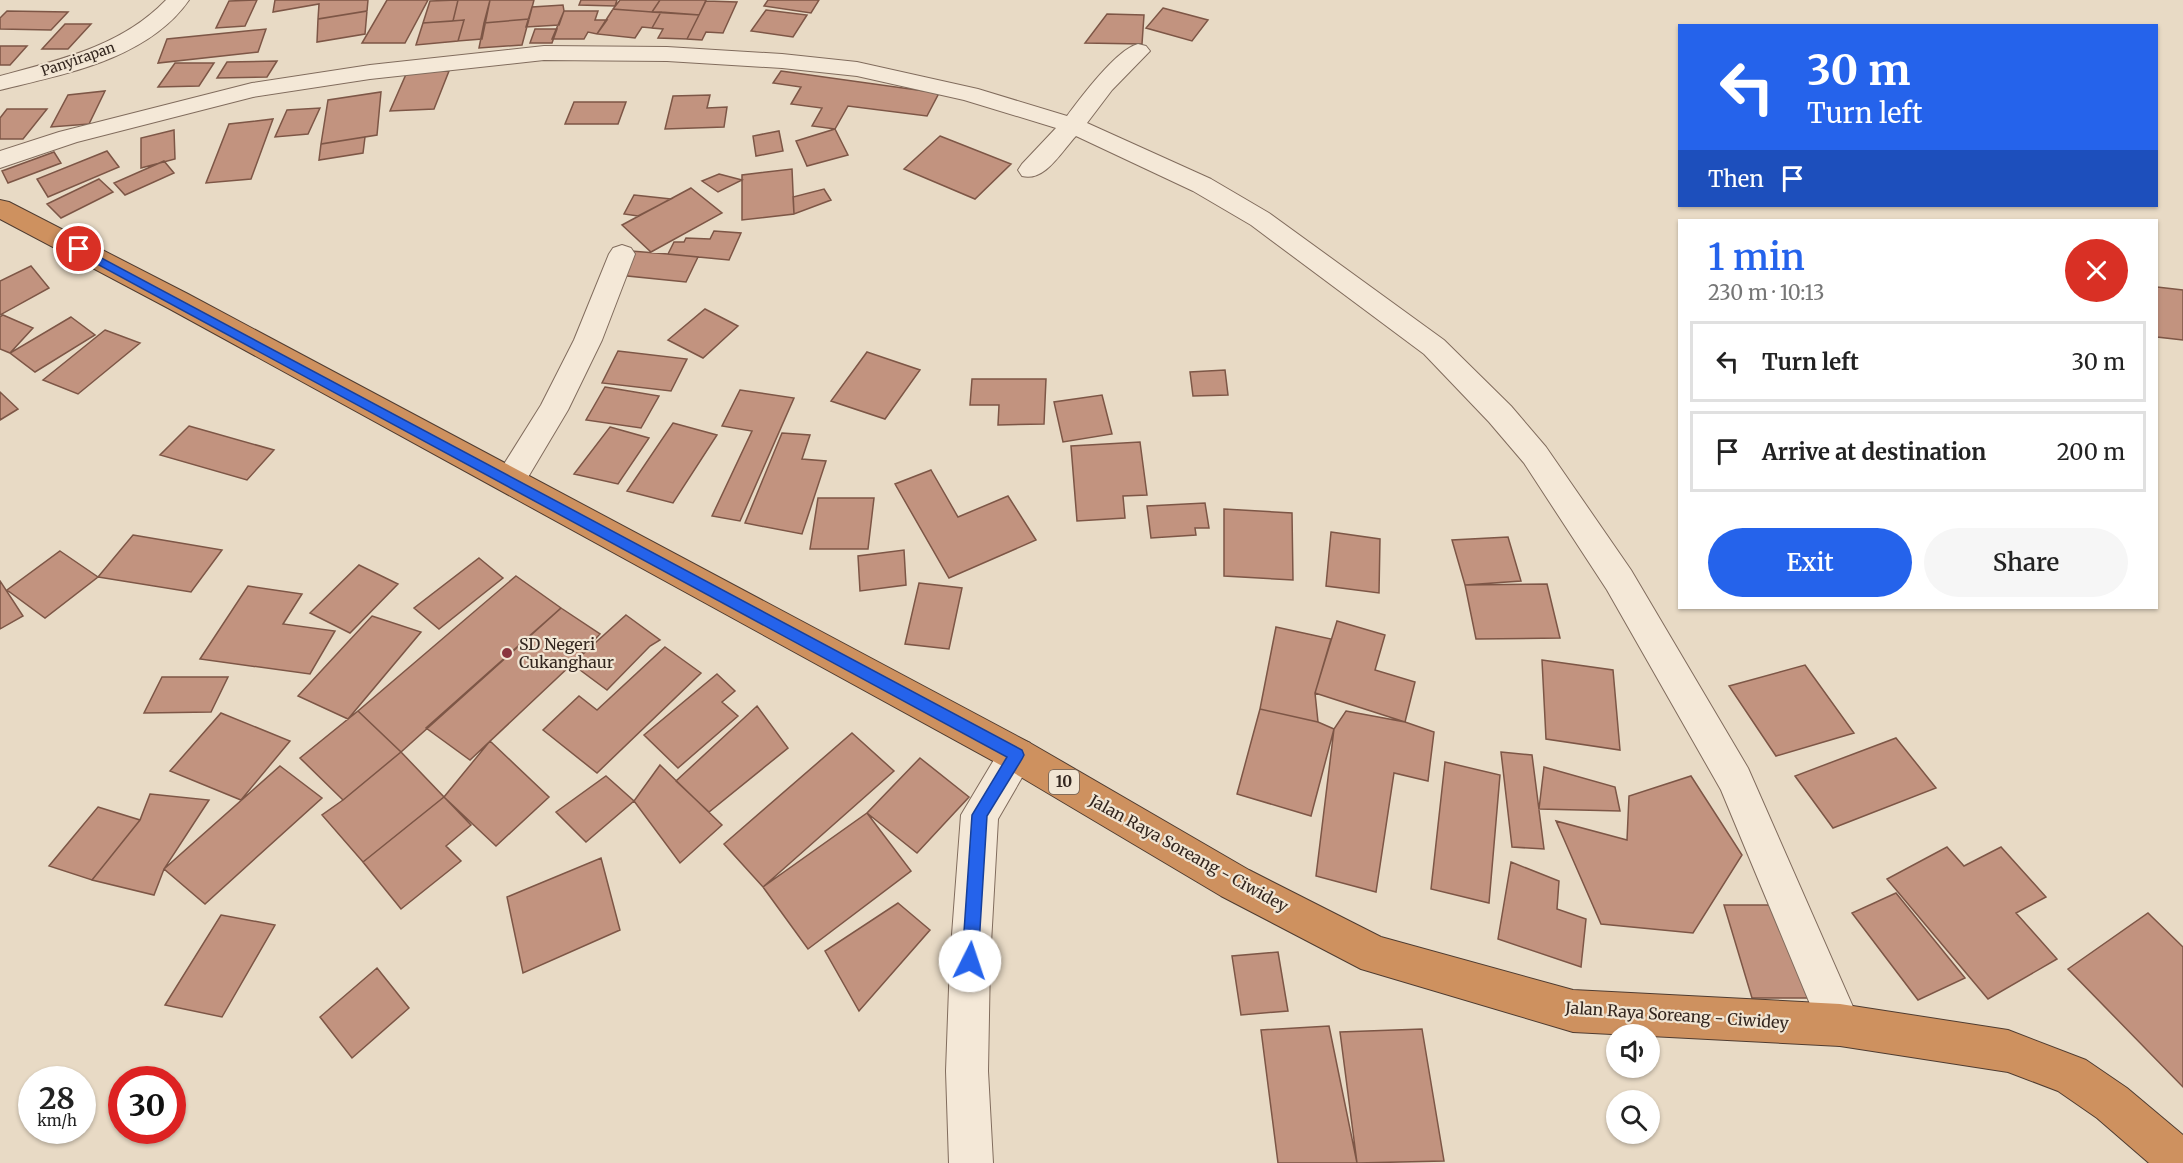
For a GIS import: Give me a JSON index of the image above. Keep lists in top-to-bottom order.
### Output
{
  "streets": {
    "highway": ["10", "Jalan Raya Soreang - Ciwidey"],
    "street": ["Panyirapan"]
  },
  "places": ["SD Negeri Cukanghaur"],
  "page": {
    "turn": ["30 m", "Turn left"],
    "then": "Then",
    "heading": ["1 min", "230 m · 10:13"],
    "list": [
      {
        "name": "Turn left",
        "value": "30 m"
      },
      {
        "name": "Arrive at destination",
        "value": "200 m"
      }
    ],
    "buttons": ["Exit", "Share"],
    "speed": "28 km/h",
    "limit": "30"
  }
}
